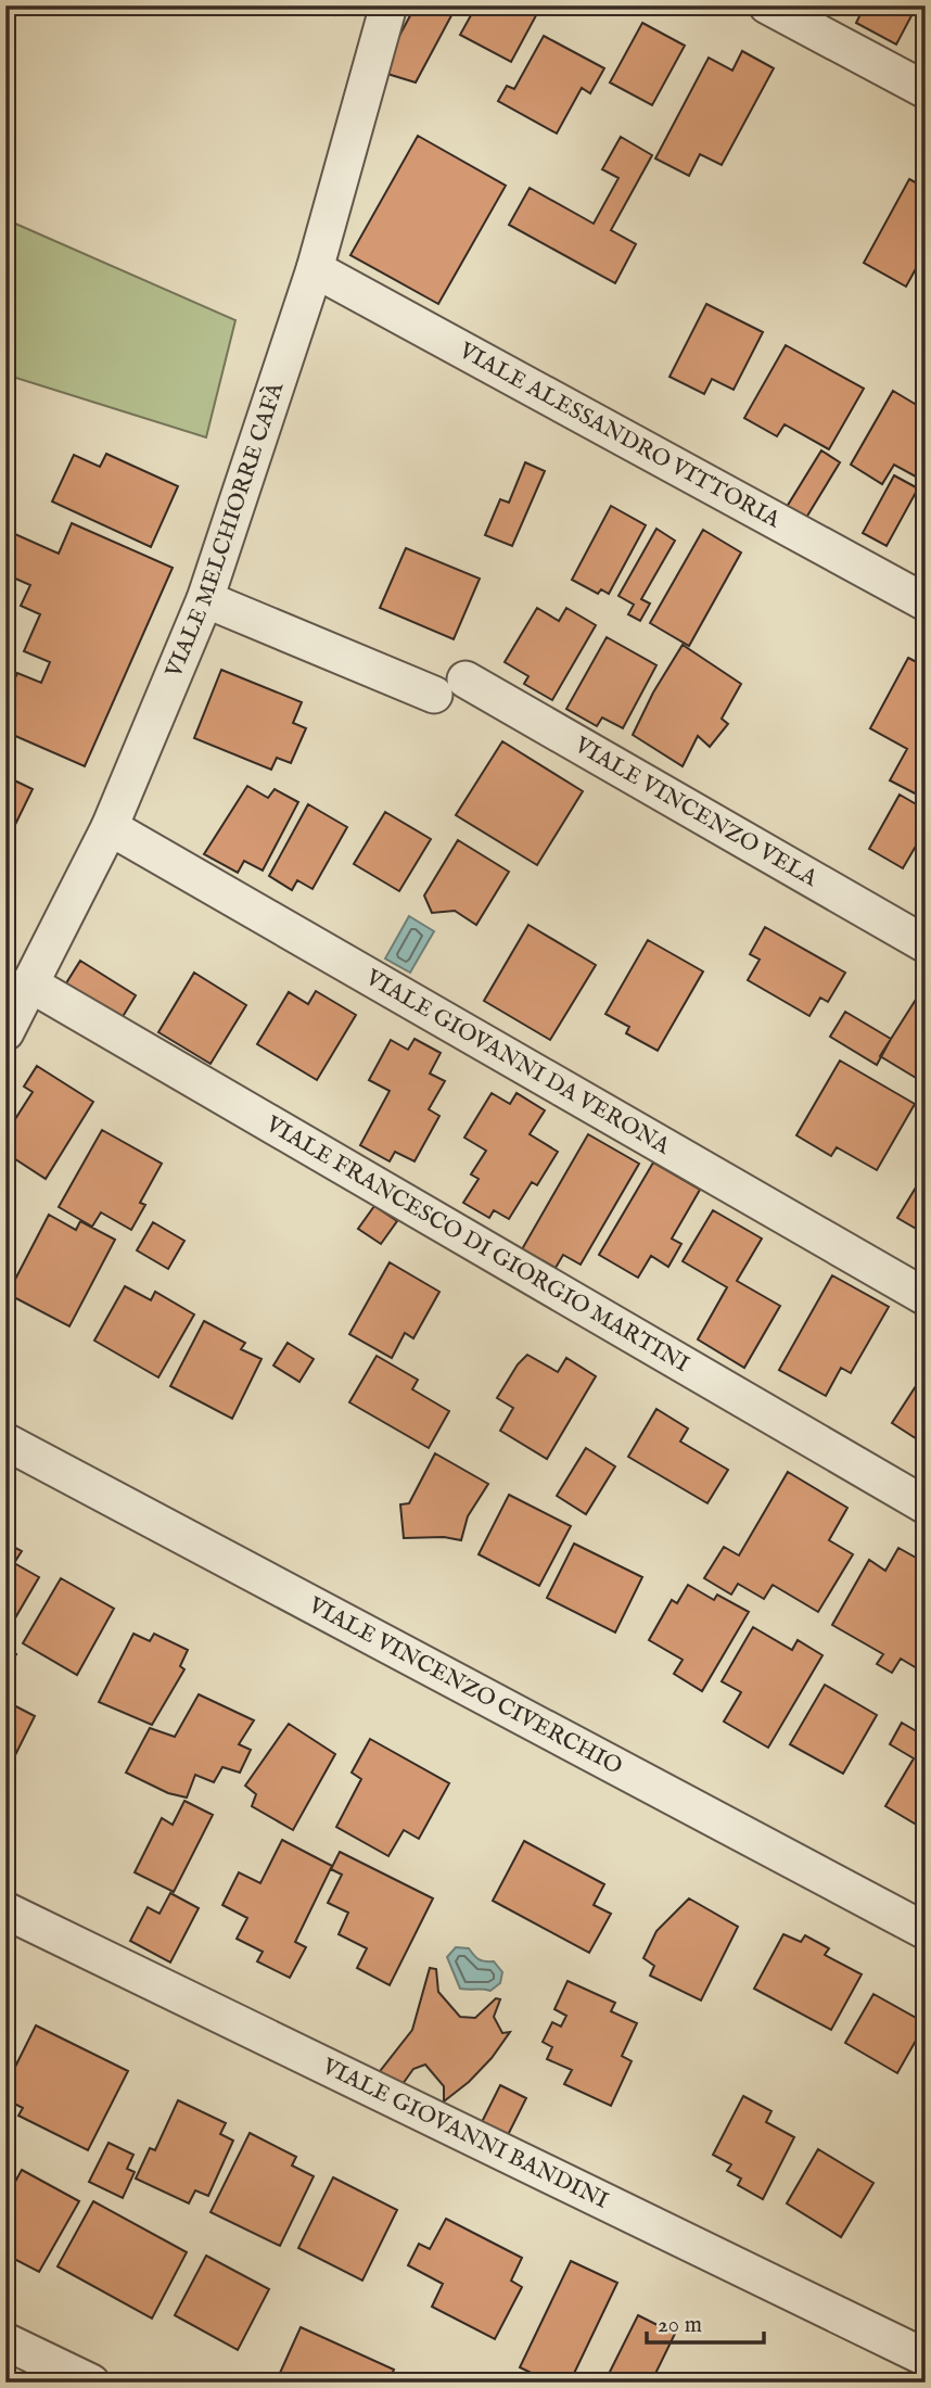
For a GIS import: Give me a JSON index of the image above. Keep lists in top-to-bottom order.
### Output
{
  "streets": {
    "street": [
      "VIALE ALESSANDRO VITTORIA",
      "VIALE MELCHIORRE CAFÀ",
      "VIALE VINCENZO VELA",
      "VIALE GIOVANNI DA VERONA",
      "VIALE FRANCESCO DI GIORGIO MARTINI",
      "VIALE VINCENZO CIVERCHIO",
      "VIALE GIOVANNI BANDINI"
    ]
  },
  "crossings": [
    ["VIALE ALESSANDRO VITTORIA", "VIALE MELCHIORRE CAFÀ"],
    ["VIALE MELCHIORRE CAFÀ", "VIALE VINCENZO VELA"],
    ["VIALE MELCHIORRE CAFÀ", "VIALE GIOVANNI DA VERONA"],
    ["VIALE MELCHIORRE CAFÀ", "VIALE FRANCESCO DI GIORGIO MARTINI"]
  ],
  "scale_bar": "20 m"
}
